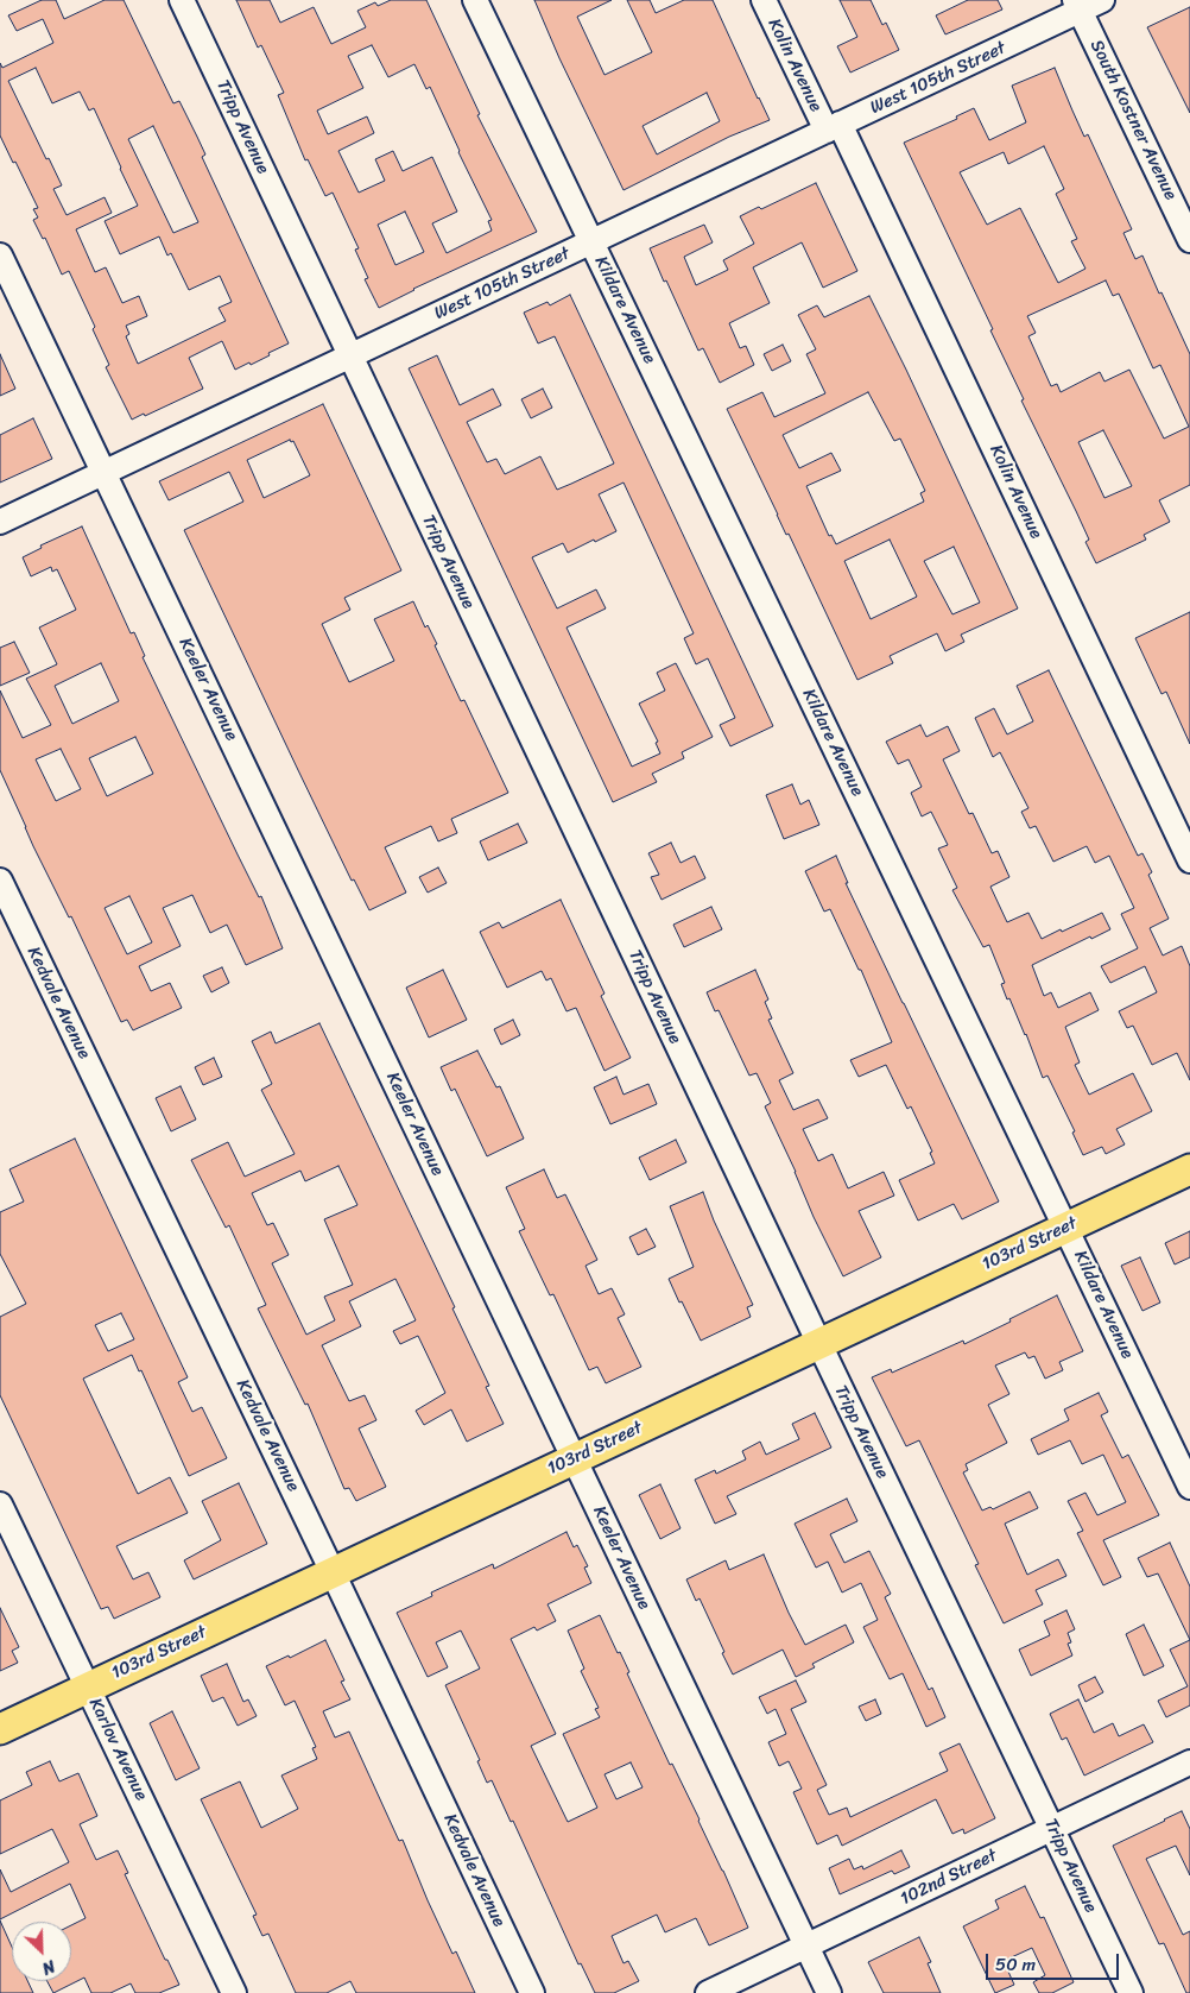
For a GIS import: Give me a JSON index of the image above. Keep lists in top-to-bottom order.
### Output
{
  "streets": {
    "main road": ["103rd Street"],
    "street": [
      "Kolin Avenue",
      "West 105th Street",
      "South Kostner Avenue",
      "Tripp Avenue",
      "Kildare Avenue",
      "Keeler Avenue",
      "Kedvale Avenue",
      "Karlov Avenue",
      "102nd Street"
    ]
  },
  "crossings": [
    ["Kolin Avenue", "West 105th Street"],
    ["West 105th Street", "South Kostner Avenue"],
    ["West 105th Street", "Tripp Avenue"],
    ["West 105th Street", "Kildare Avenue"],
    ["West 105th Street", "Keeler Avenue"],
    ["Tripp Avenue", "103rd Street"],
    ["Tripp Avenue", "102nd Street"],
    ["Kildare Avenue", "103rd Street"],
    ["Keeler Avenue", "103rd Street"],
    ["Keeler Avenue", "102nd Street"],
    ["Kedvale Avenue", "103rd Street"],
    ["103rd Street", "Karlov Avenue"]
  ],
  "scale_bar": "50 m",
  "north": "bottom right"
}
